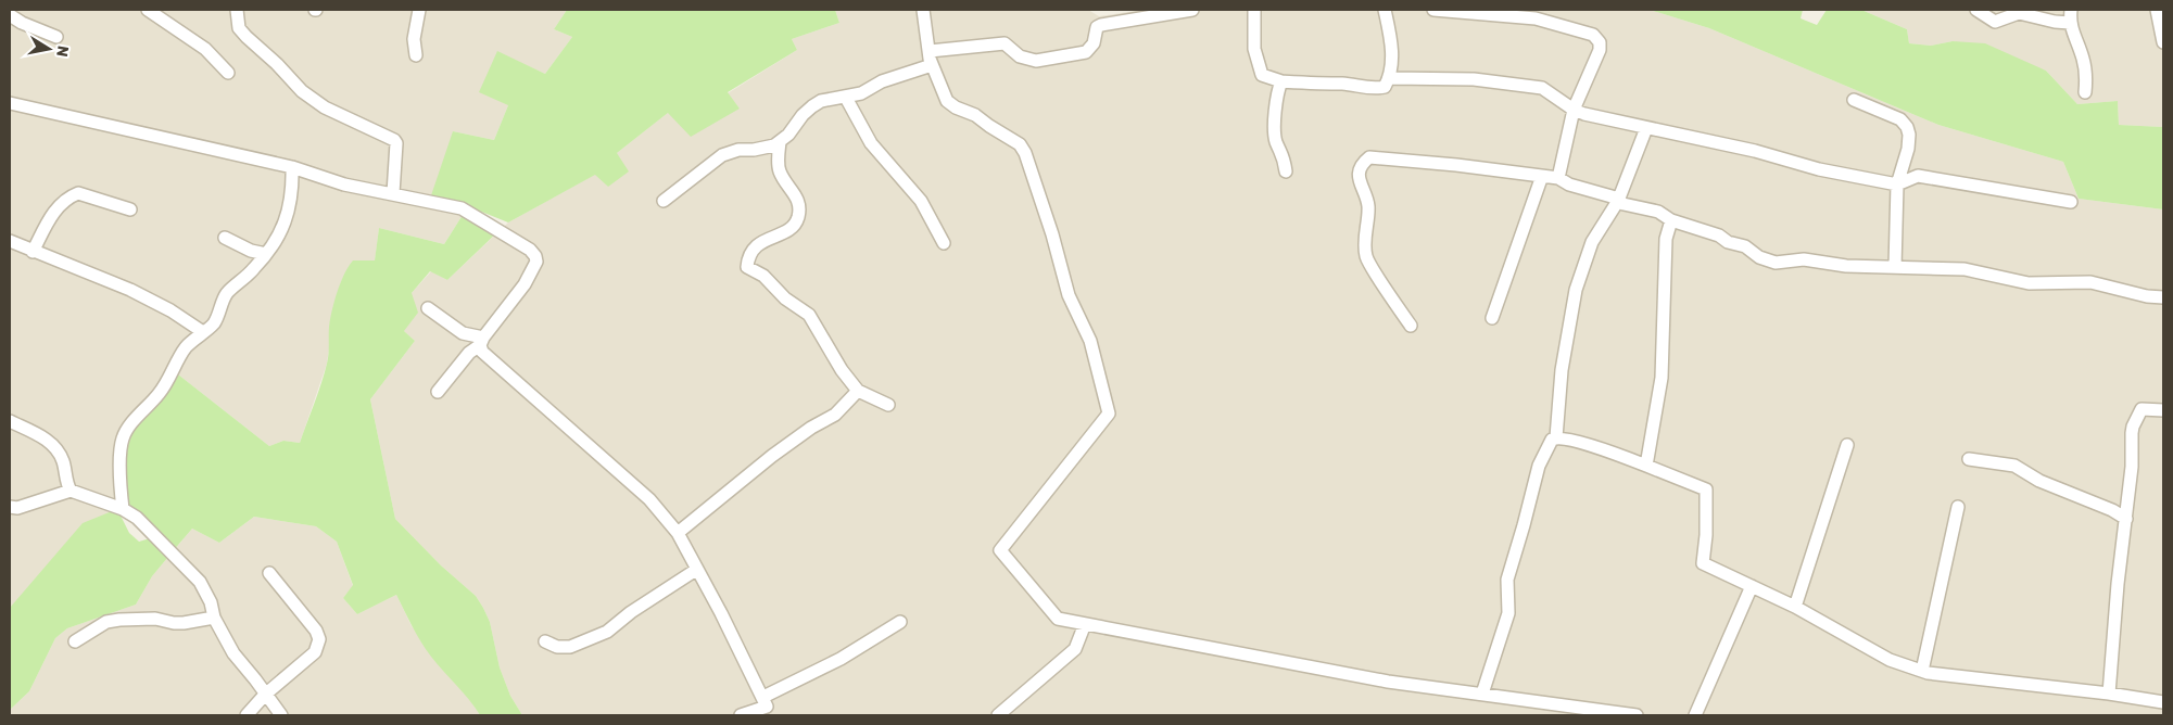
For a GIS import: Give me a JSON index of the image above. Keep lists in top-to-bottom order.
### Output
{
  "north": "right"
}
